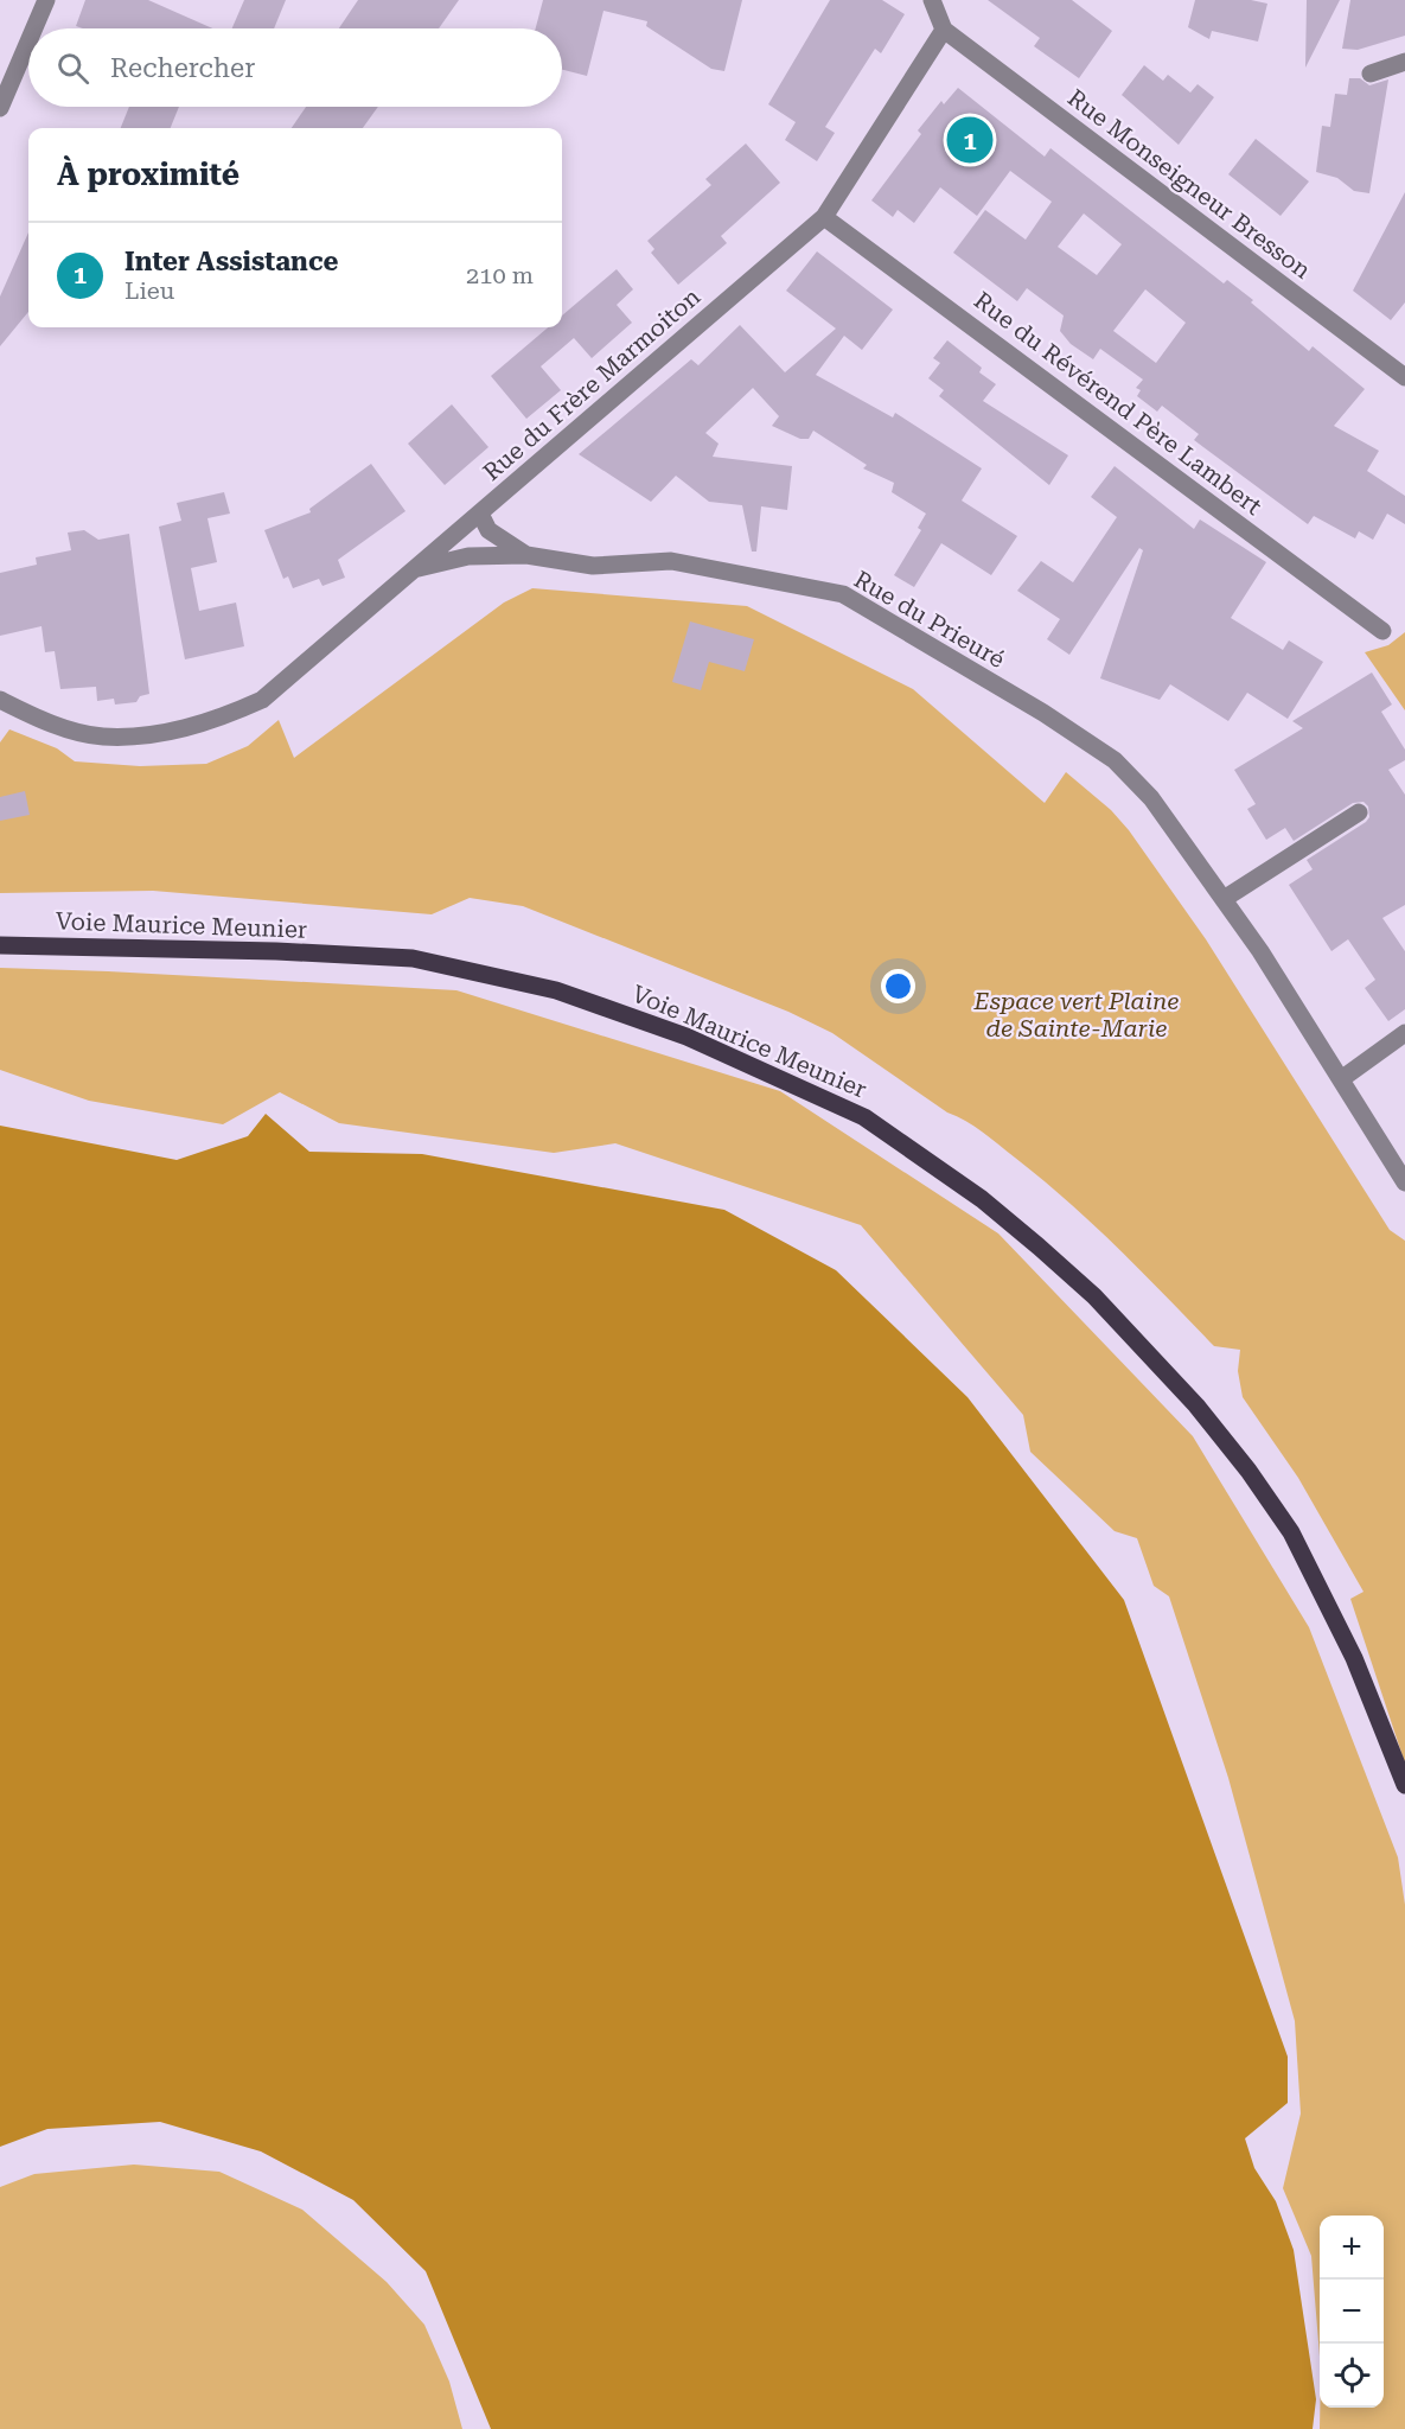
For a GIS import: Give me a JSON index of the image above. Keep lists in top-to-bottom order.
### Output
{
  "streets": {
    "main road": ["Voie Maurice Meunier"],
    "street": [
      "Rue Monseigneur Bresson",
      "Rue du Frère Marmoiton",
      "Rue du Révérend Père Lambert",
      "Rue du Prieuré"
    ]
  },
  "crossings": [
    ["Rue Monseigneur Bresson", "Rue du Frère Marmoiton"],
    ["Rue du Frère Marmoiton", "Rue du Révérend Père Lambert"],
    ["Rue du Frère Marmoiton", "Rue du Prieuré"]
  ],
  "parks": ["Espace vert Plaine de Sainte-Marie"],
  "page": {
    "search": "Rechercher",
    "pins": "1",
    "heading": "À proximité",
    "list": [
      {
        "mark": "1",
        "name": "Inter Assistance",
        "note": "Lieu",
        "value": "210 m"
      }
    ],
    "map_buttons": ["+", "−"]
  }
}
